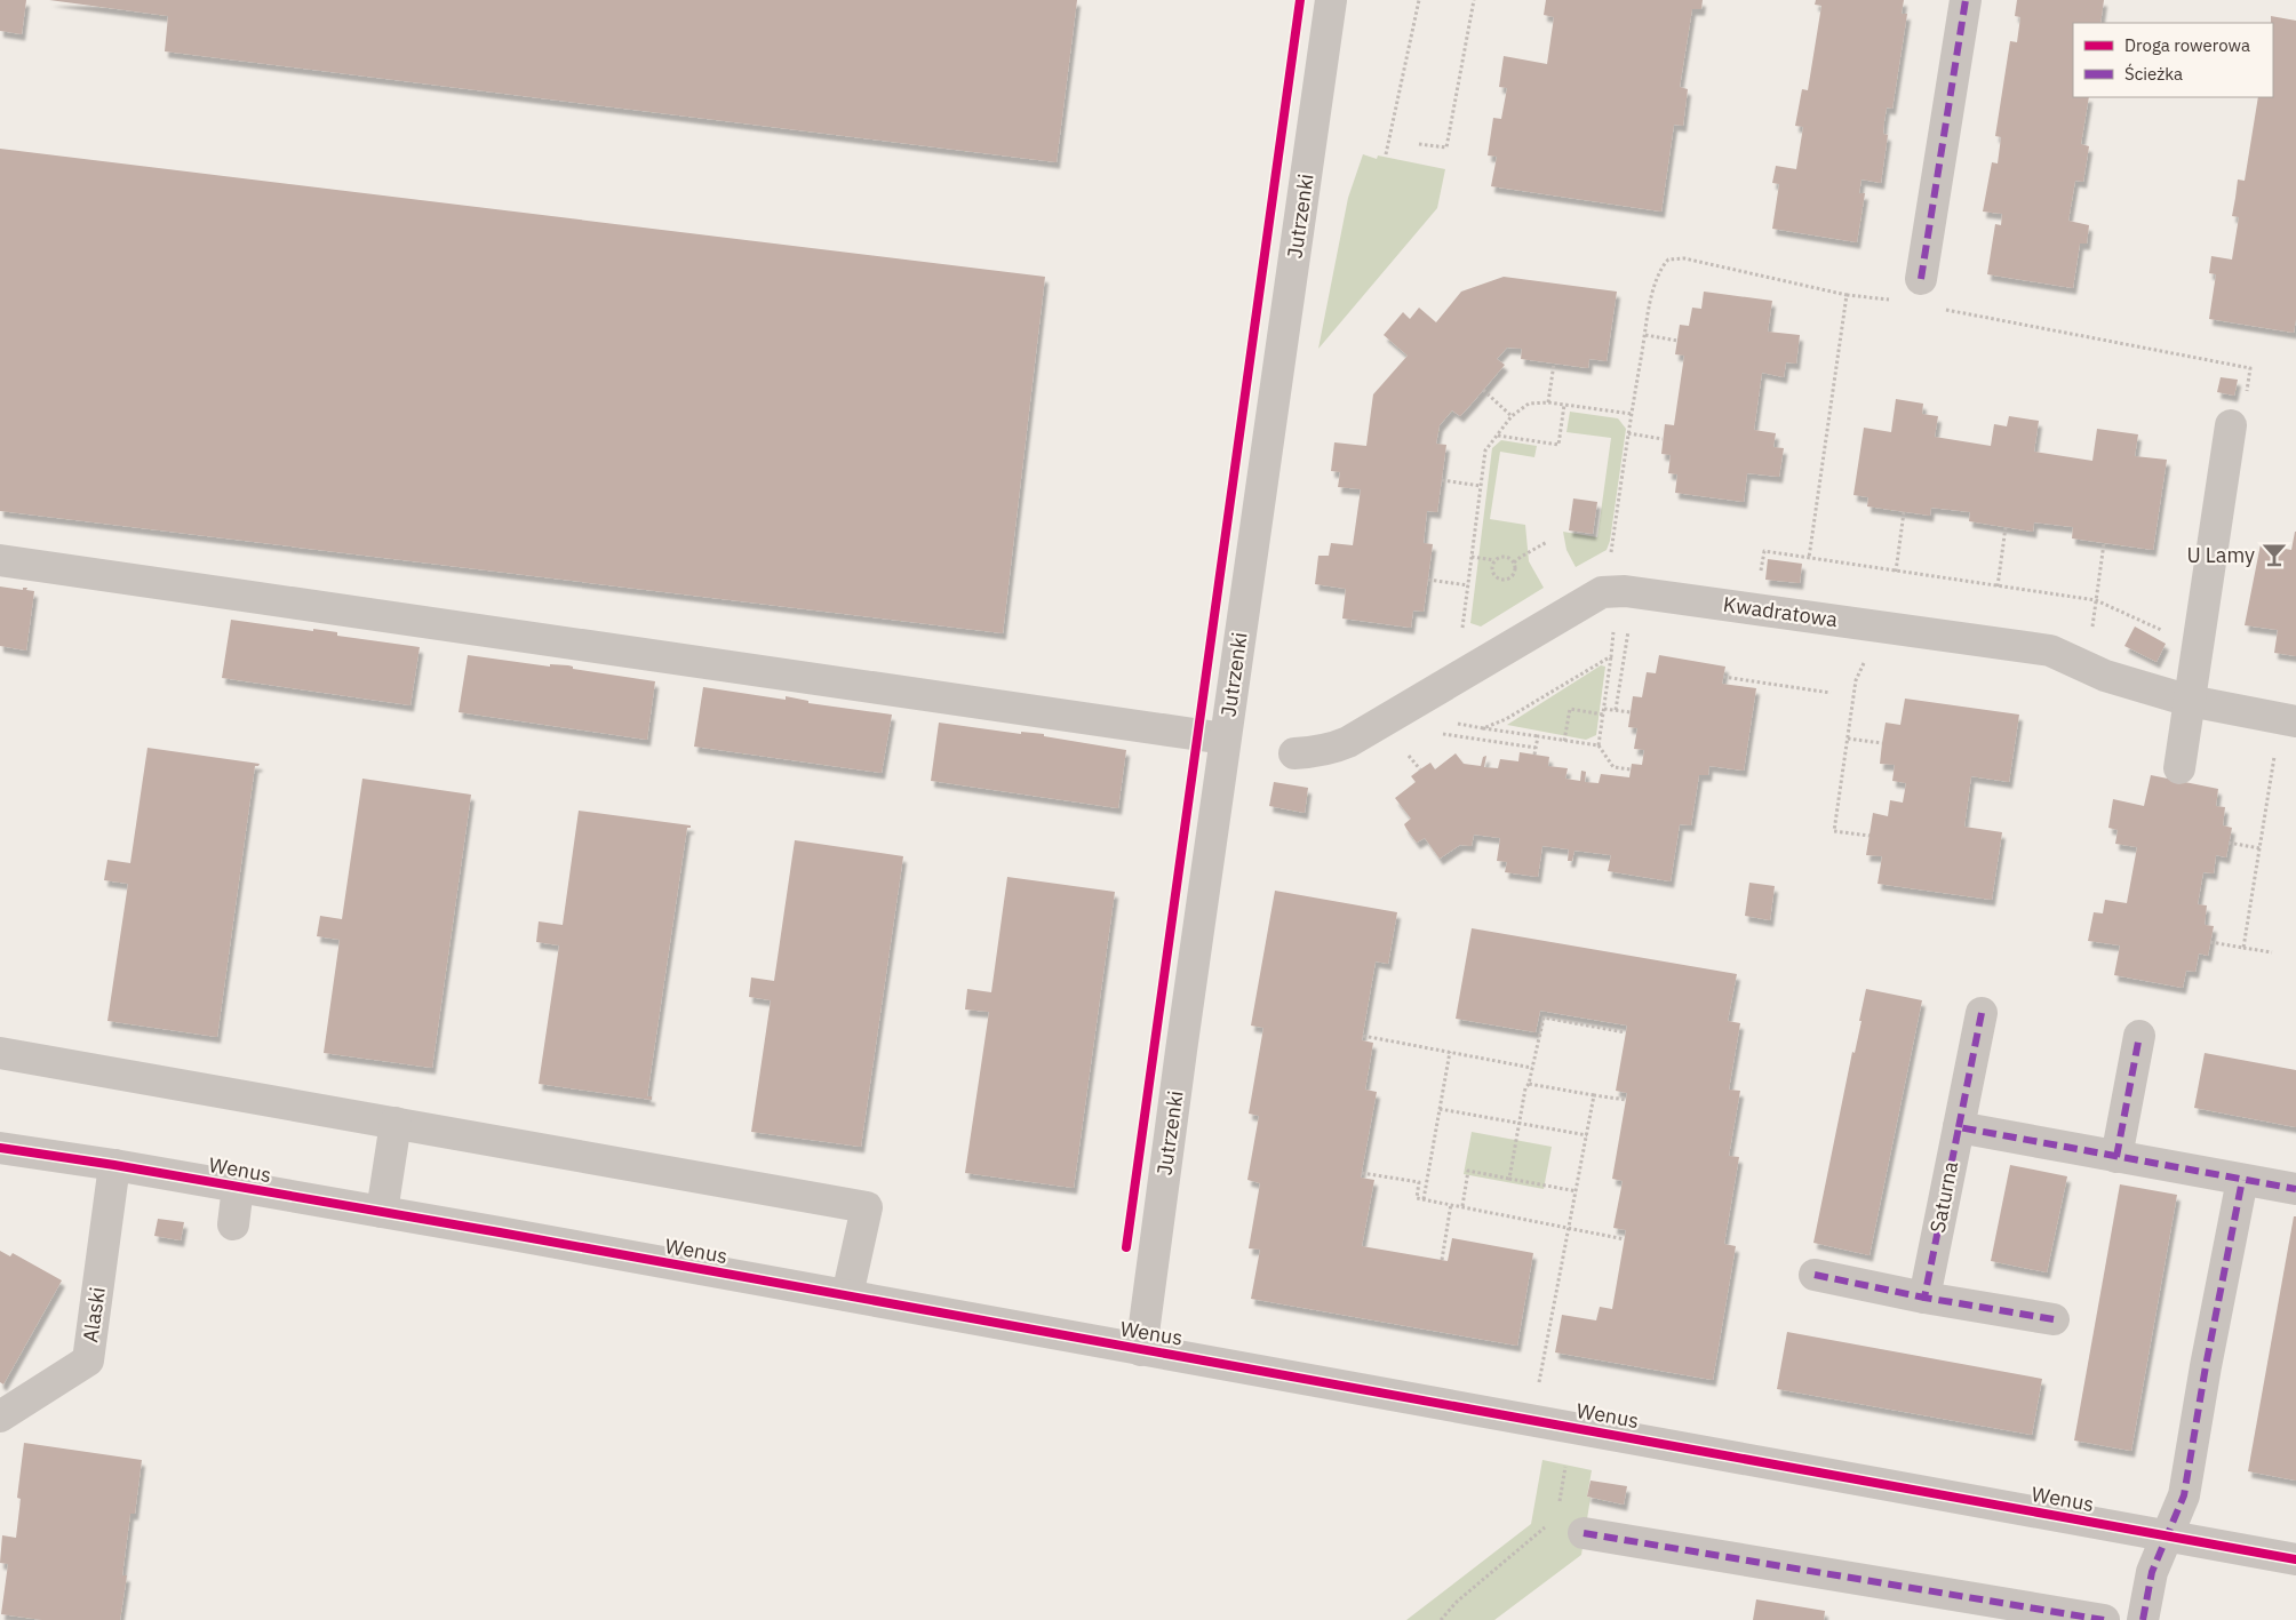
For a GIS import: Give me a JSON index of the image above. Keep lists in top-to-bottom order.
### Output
{
  "streets": {
    "street": [
      "Jutrzenki",
      "Kwadratowa",
      "Wenus",
      "Saturna",
      "Alaski"
    ]
  },
  "crossings": [
    ["Jutrzenki", "Wenus"],
    ["Wenus", "Alaski"]
  ],
  "places": {
    "bar": ["U Lamy"]
  },
  "legend": ["Droga rowerowa", "Ścieżka"]
}
